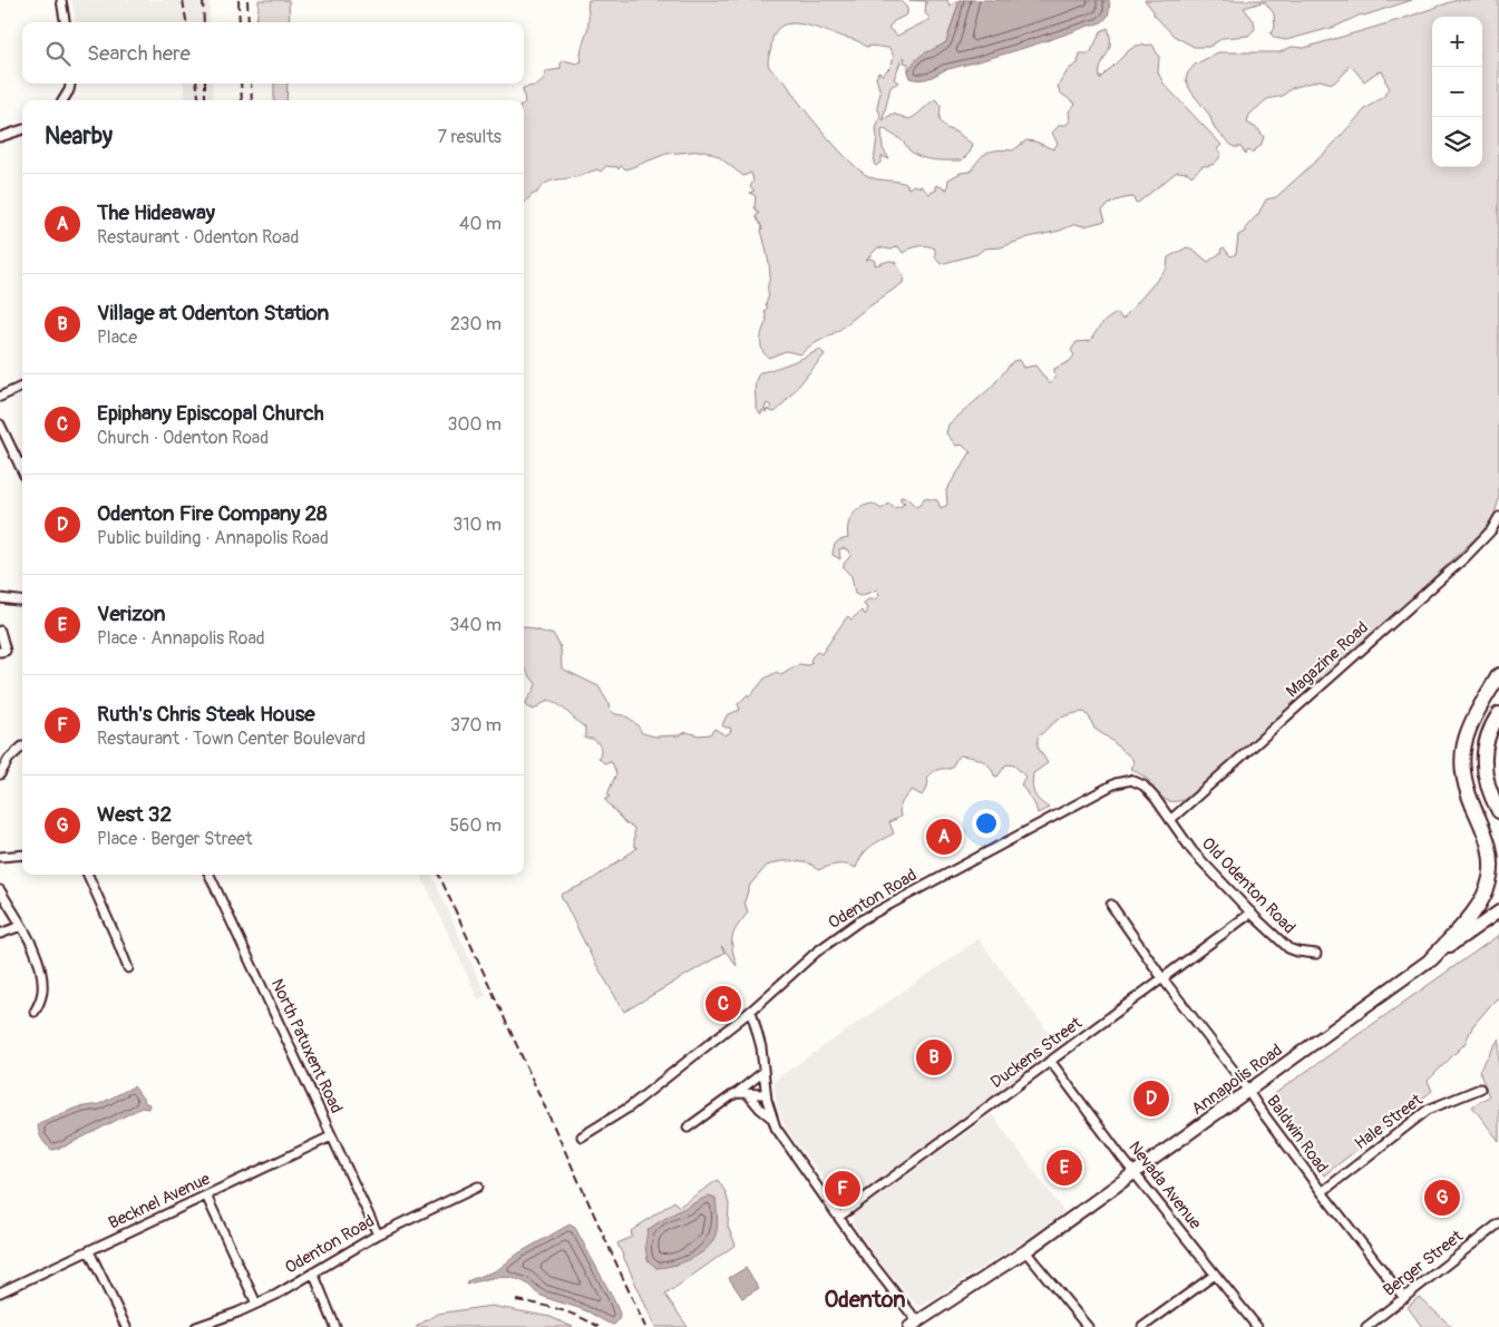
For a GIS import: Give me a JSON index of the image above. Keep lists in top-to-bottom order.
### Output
{
  "streets": {
    "main road": ["Annapolis Road"],
    "street": [
      "Magazine Road",
      "Old Odenton Road",
      "Odenton Road",
      "North Patuxent Road",
      "Duckens Street",
      "Hale Street",
      "Baldwin Road",
      "Nevada Avenue",
      "Becknel Avenue",
      "Berger Street"
    ]
  },
  "crossings": [
    ["Magazine Road", "Old Odenton Road"],
    ["Magazine Road", "Odenton Road"],
    ["Old Odenton Road", "Odenton Road"],
    ["Old Odenton Road", "Duckens Street"],
    ["Odenton Road", "North Patuxent Road"],
    ["North Patuxent Road", "Becknel Avenue"],
    ["Duckens Street", "Baldwin Road"],
    ["Duckens Street", "Nevada Avenue"],
    ["Annapolis Road", "Baldwin Road"],
    ["Annapolis Road", "Nevada Avenue"],
    ["Hale Street", "Baldwin Road"],
    ["Baldwin Road", "Berger Street"]
  ],
  "districts": ["Odenton"],
  "page": {
    "map_buttons": ["+", "−"],
    "search": "Search here",
    "heading": ["Nearby", "7 results"],
    "list": [
      {
        "mark": "A",
        "name": "The Hideaway",
        "note": "Restaurant · Odenton Road",
        "value": "40 m"
      },
      {
        "mark": "B",
        "name": "Village at Odenton Station",
        "note": "Place",
        "value": "230 m"
      },
      {
        "mark": "C",
        "name": "Epiphany Episcopal Church",
        "note": "Church · Odenton Road",
        "value": "300 m"
      },
      {
        "mark": "D",
        "name": "Odenton Fire Company 28",
        "note": "Public building · Annapolis Road",
        "value": "310 m"
      },
      {
        "mark": "E",
        "name": "Verizon",
        "note": "Place · Annapolis Road",
        "value": "340 m"
      },
      {
        "mark": "F",
        "name": "Ruth's Chris Steak House",
        "note": "Restaurant · Town Center Boulevard",
        "value": "370 m"
      },
      {
        "mark": "G",
        "name": "West 32",
        "note": "Place · Berger Street",
        "value": "560 m"
      }
    ],
    "pins": [
      "A",
      "C",
      "B",
      "D",
      "E",
      "F",
      "G"
    ]
  }
}
